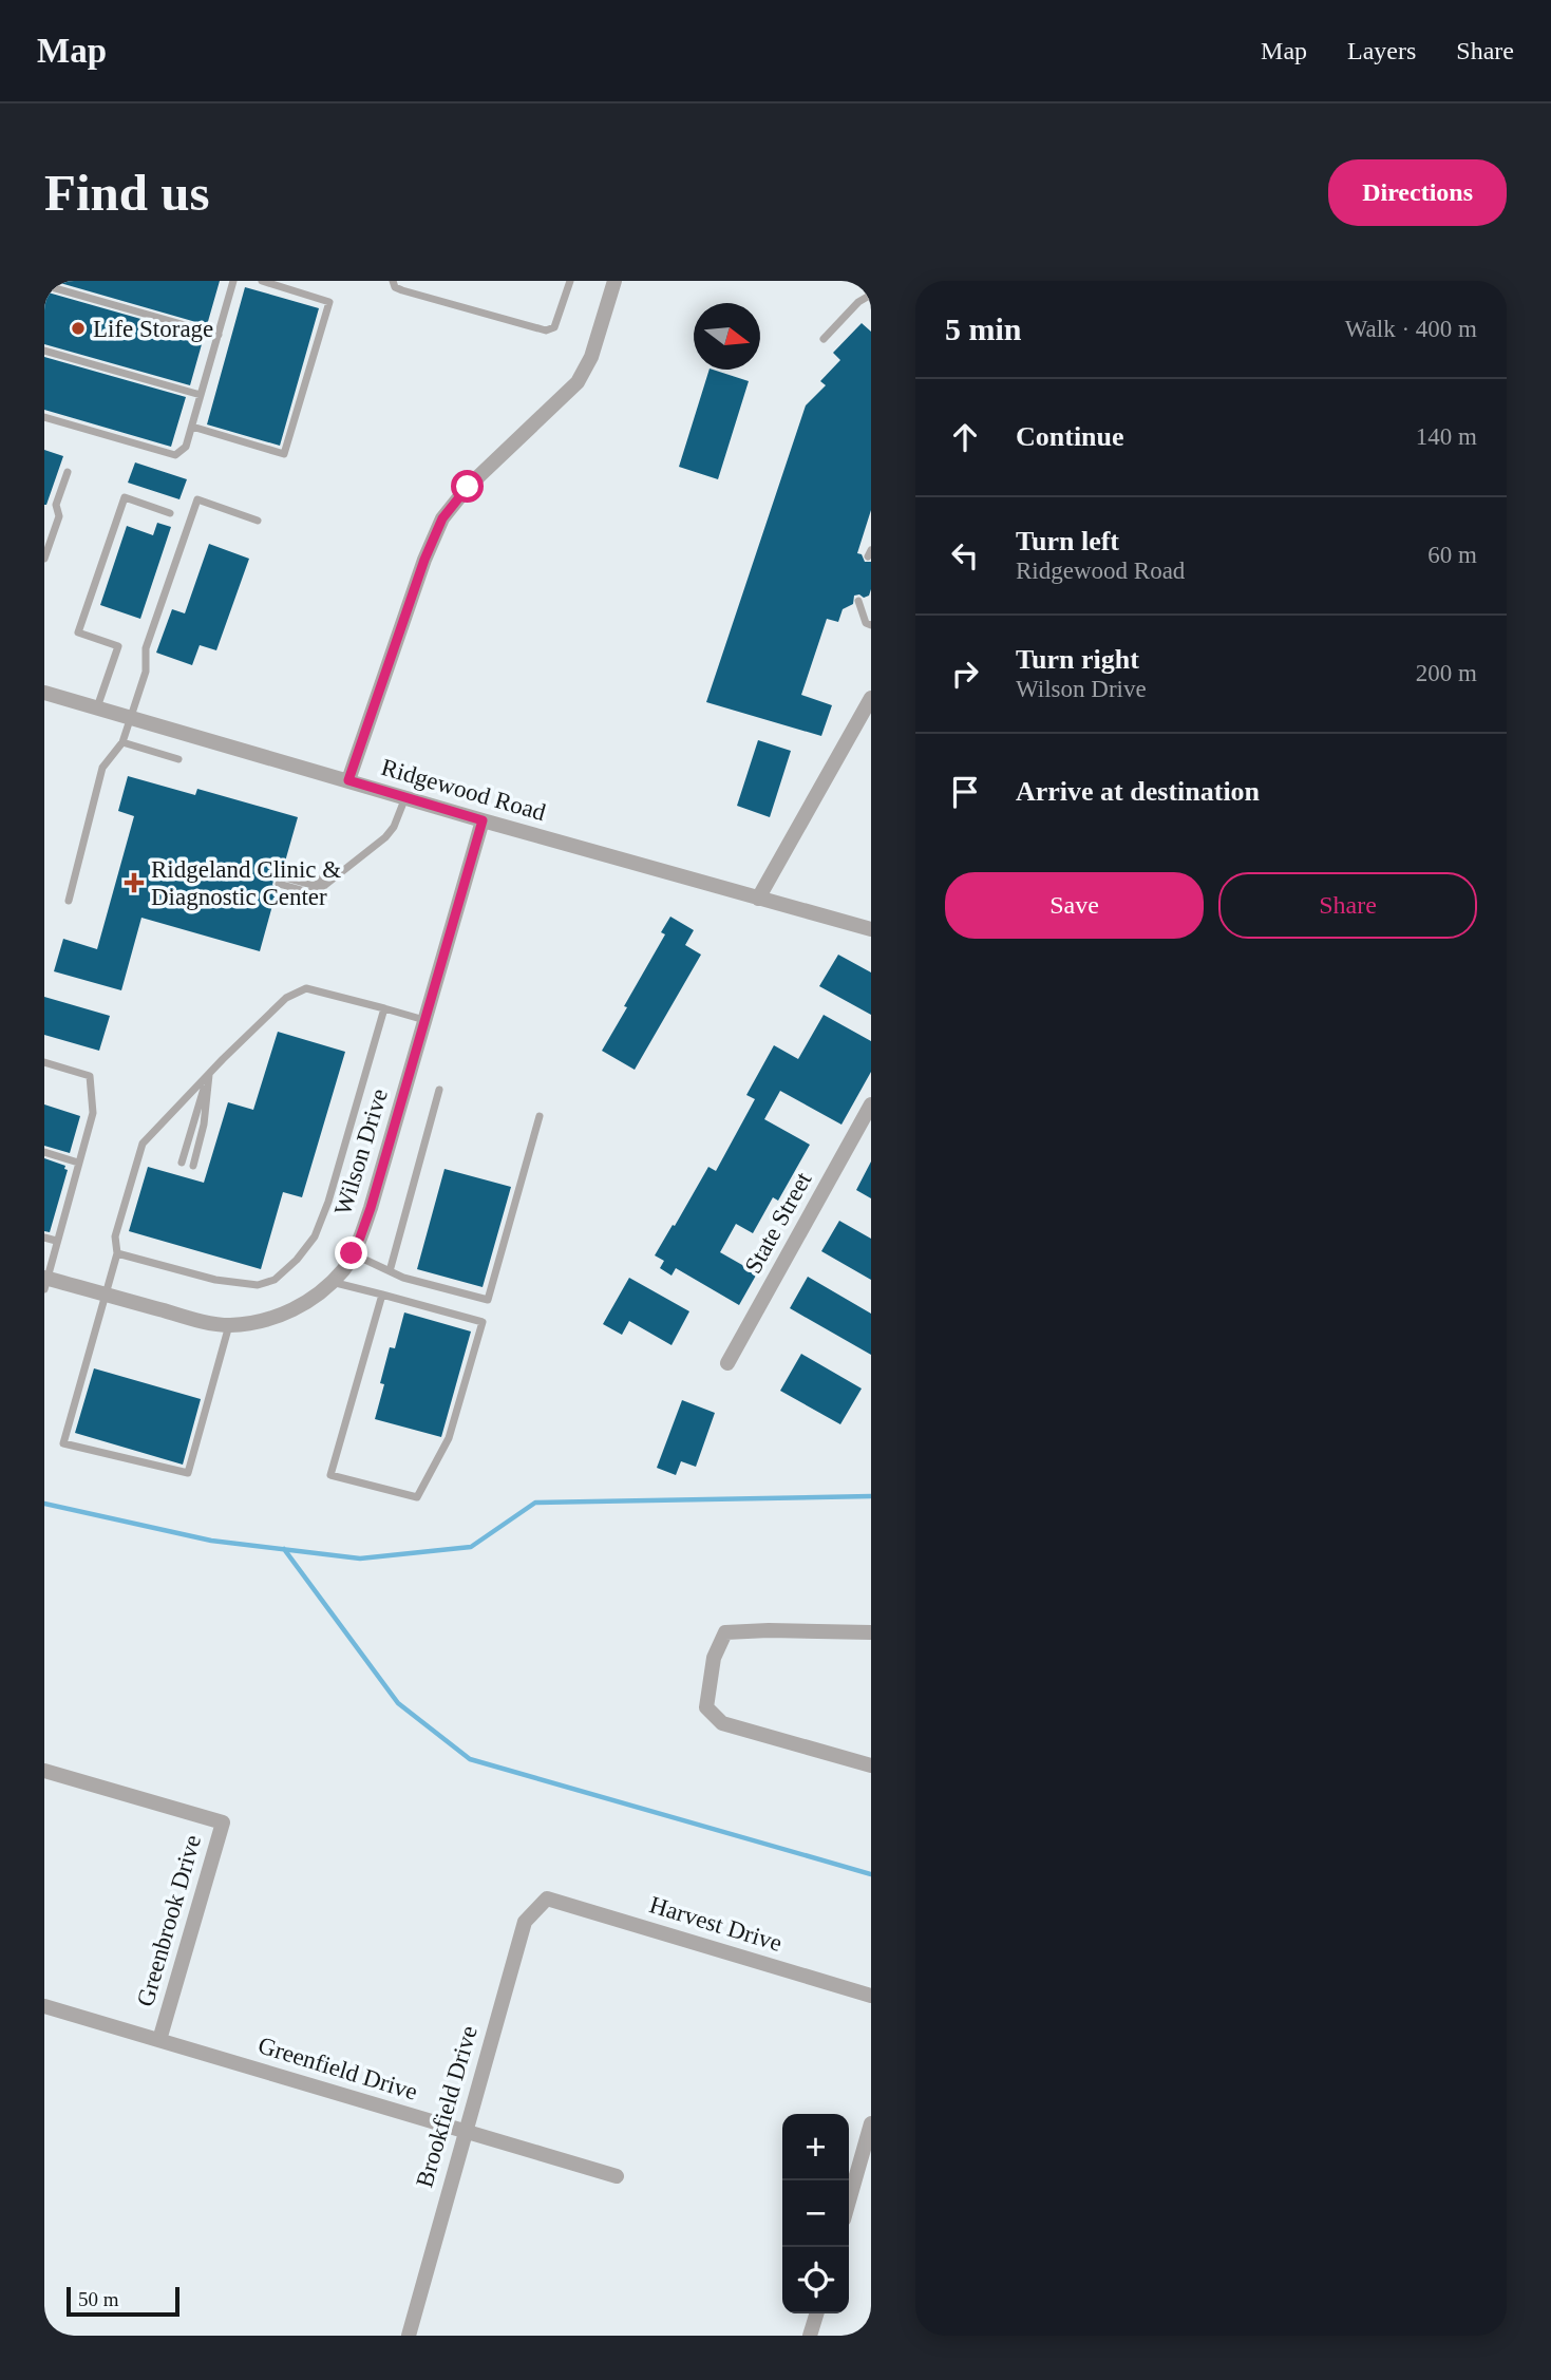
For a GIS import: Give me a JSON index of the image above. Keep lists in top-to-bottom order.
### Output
{
  "streets": {
    "street": [
      "Ridgewood Road",
      "Wilson Drive",
      "State Street",
      "Greenbrook Drive",
      "Harvest Drive",
      "Greenfield Drive",
      "Brookfield Drive"
    ]
  },
  "crossings": [
    ["Ridgewood Road", "Wilson Drive"],
    ["Greenbrook Drive", "Greenfield Drive"],
    ["Harvest Drive", "Brookfield Drive"],
    ["Greenfield Drive", "Brookfield Drive"]
  ],
  "places": {
    "other": ["Life Storage"],
    "health": ["Ridgeland Clinic & Diagnostic Center"]
  },
  "scale_bar": "50 m",
  "north": "right",
  "page": {
    "header": "Map",
    "nav": ["Map", "Layers", "Share"],
    "buttons": [
      "Directions",
      ["Save", "Share"]
    ],
    "title": "Find us",
    "heading": ["5 min", "Walk · 400 m"],
    "list": [
      ["Continue", "140 m"],
      ["Turn left", "Ridgewood Road", "60 m"],
      ["Turn right", "Wilson Drive", "200 m"],
      "Arrive at destination"
    ],
    "map_buttons": ["+", "−"],
    "scale": "50 m"
  }
}
